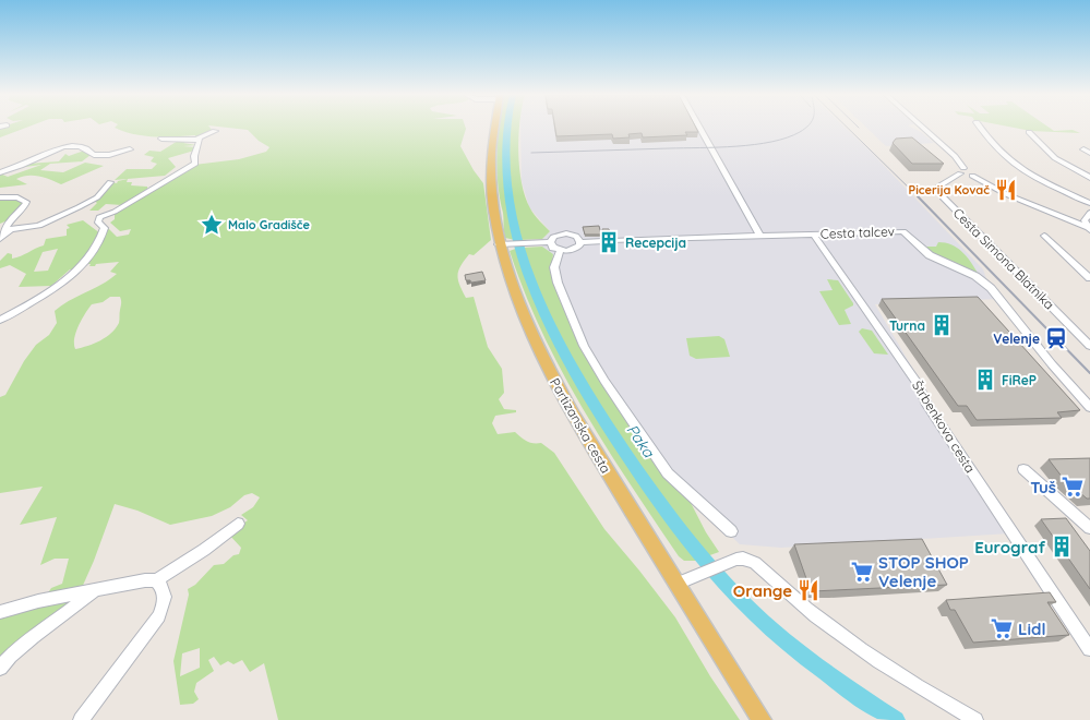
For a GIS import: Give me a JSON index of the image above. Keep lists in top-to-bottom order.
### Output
{
  "streets": {
    "main road": ["Partizanska cesta"],
    "street": ["Cesta talcev", "Cesta Simona Blatnika", "Štrbenkova cesta"]
  },
  "crossings": [
    ["Cesta talcev", "Štrbenkova cesta"]
  ],
  "water": ["Paka"],
  "places": {
    "restaurant": ["Picerija Kovač", "Orange"],
    "place": ["Malo Gradišče"],
    "building": [
      "Recepcija",
      "Turna",
      "FiReP",
      "Eurograf"
    ],
    "station": ["Velenje"],
    "supermarket": ["Tuš", "STOP SHOP Velenje", "Lidl"]
  }
}
